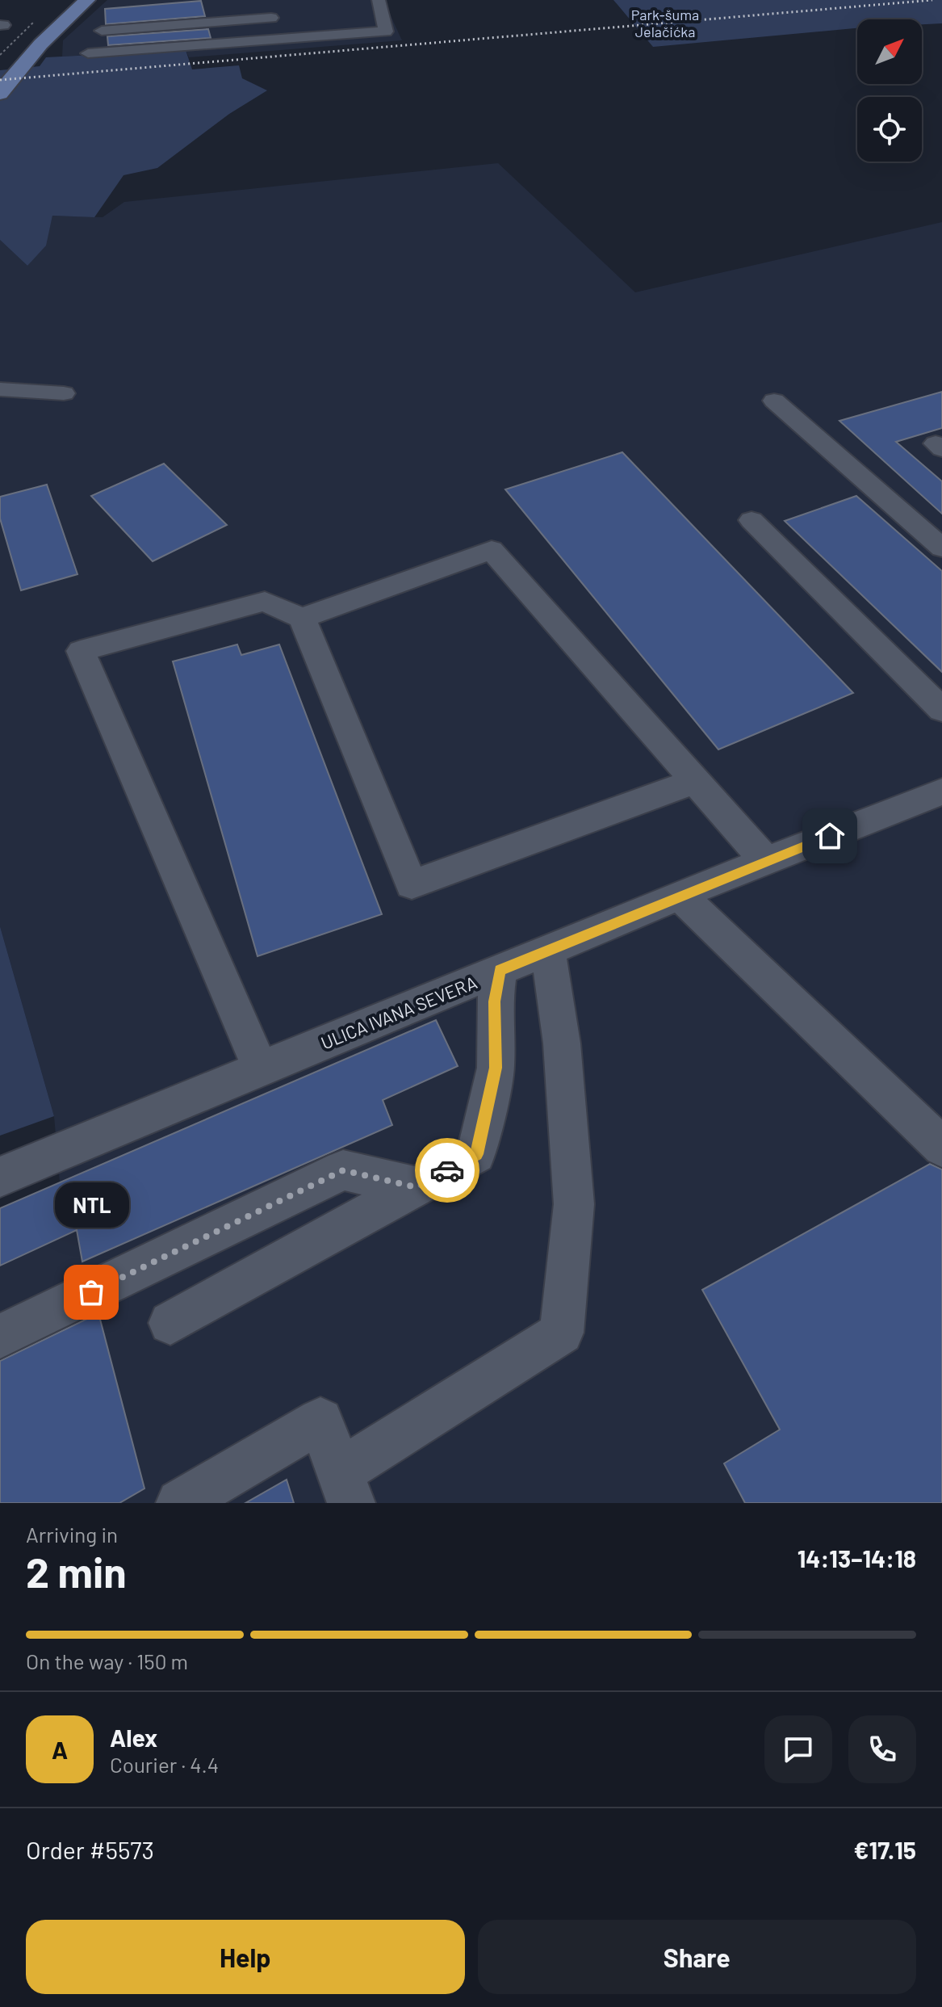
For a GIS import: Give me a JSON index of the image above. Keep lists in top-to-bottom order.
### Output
{
  "streets": {
    "street": ["ULICA IVANA SEVERA"]
  },
  "parks": ["Park-šuma Jelačićka"],
  "places": ["NTL"],
  "north": "top right",
  "page": {
    "bubble": "NTL",
    "heading": ["2 min", "Arriving in", "14:13–14:18"],
    "panel": [
      "Alex",
      "Courier · 4.4",
      "Order #5573",
      "€17.15"
    ],
    "bar": "On the way · 150 m",
    "round": "A",
    "buttons": ["Help", "Share"]
  }
}
